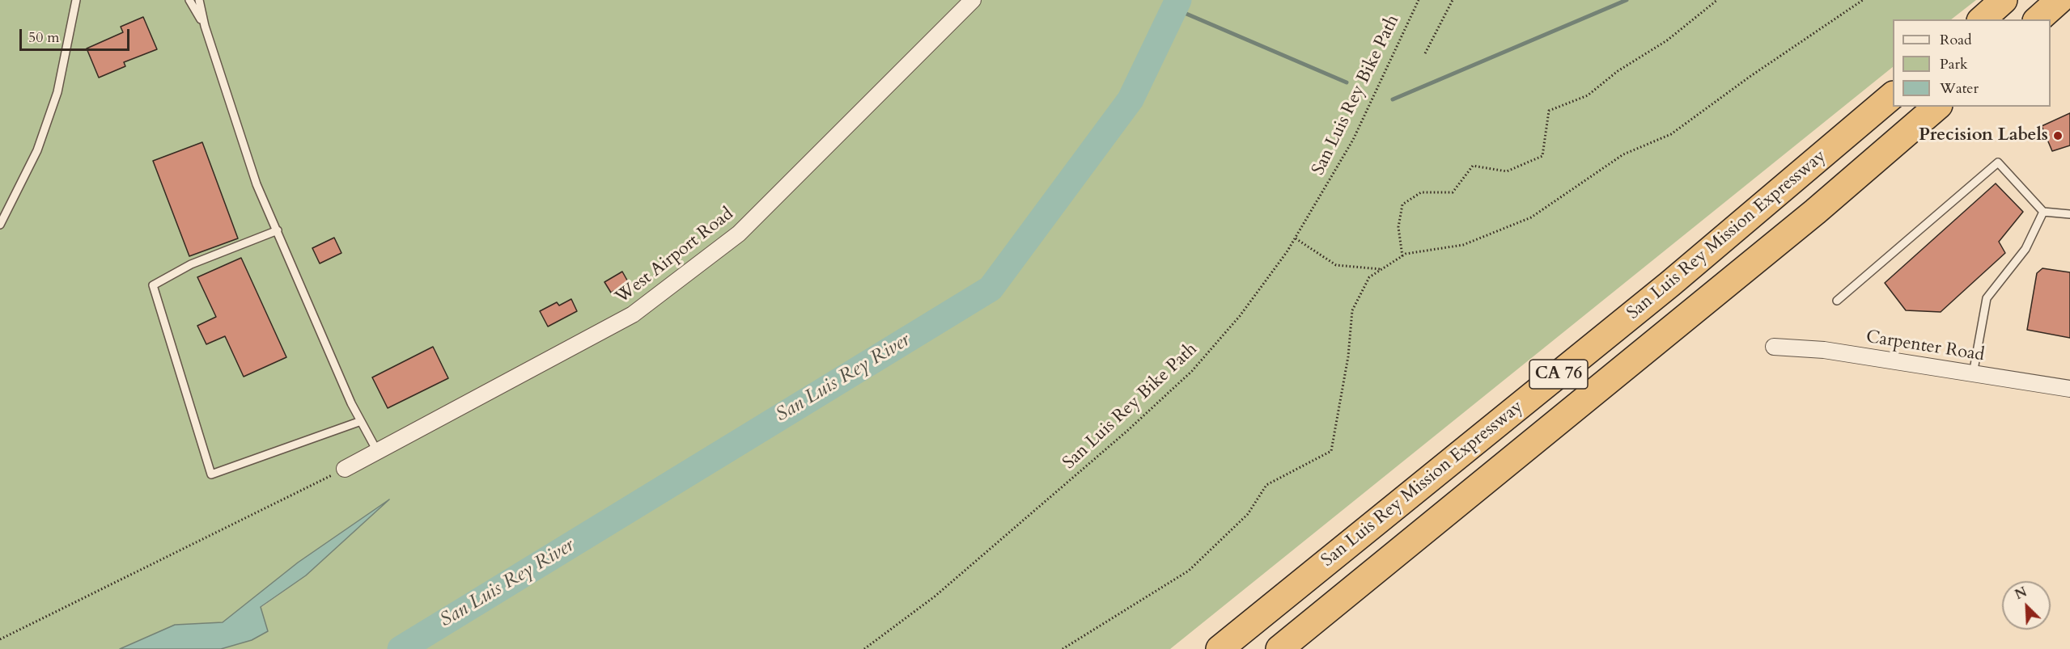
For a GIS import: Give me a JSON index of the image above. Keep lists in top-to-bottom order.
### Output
{
  "streets": {
    "highway": ["San Luis Rey Mission Expressway", "CA 76"],
    "street": ["West Airport Road", "Carpenter Road"],
    "path": ["San Luis Rey Bike Path"]
  },
  "water": ["San Luis Rey River"],
  "places": ["Precision Labels"],
  "legend": ["Road", "Park", "Water"],
  "scale_bar": "50 m",
  "north": "top left"
}
